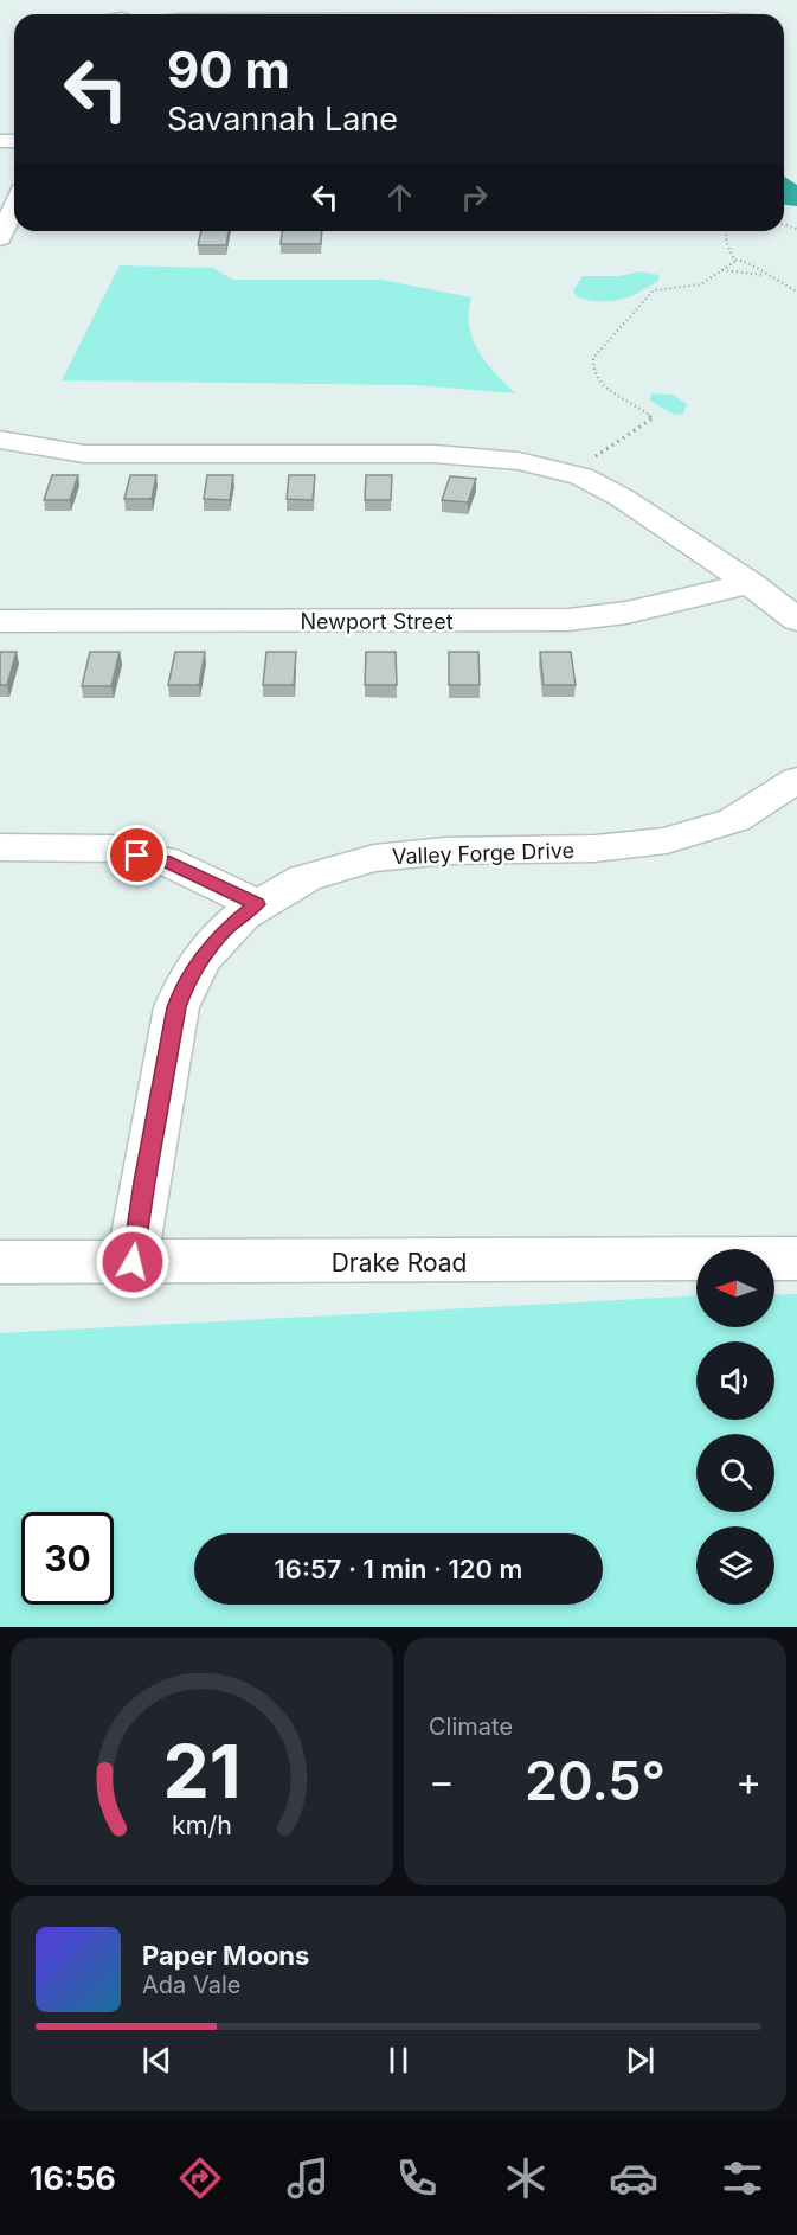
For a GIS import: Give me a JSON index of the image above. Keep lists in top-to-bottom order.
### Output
{
  "streets": {
    "street": ["Newport Street", "Valley Forge Drive", "Drake Road"]
  },
  "crossings": [
    ["Valley Forge Drive", "Drake Road"]
  ],
  "north": "left",
  "page": {
    "turn": ["90 m", "Savannah Lane"],
    "limit": "30",
    "trip": "16:57 · 1 min · 120 m",
    "tile": "Climate",
    "heat": ["−", "20.5°", "+"],
    "song": ["Paper Moons", "Ada Vale"],
    "tabs": "16:56",
    "gauge": ["21", "km/h"]
  }
}
